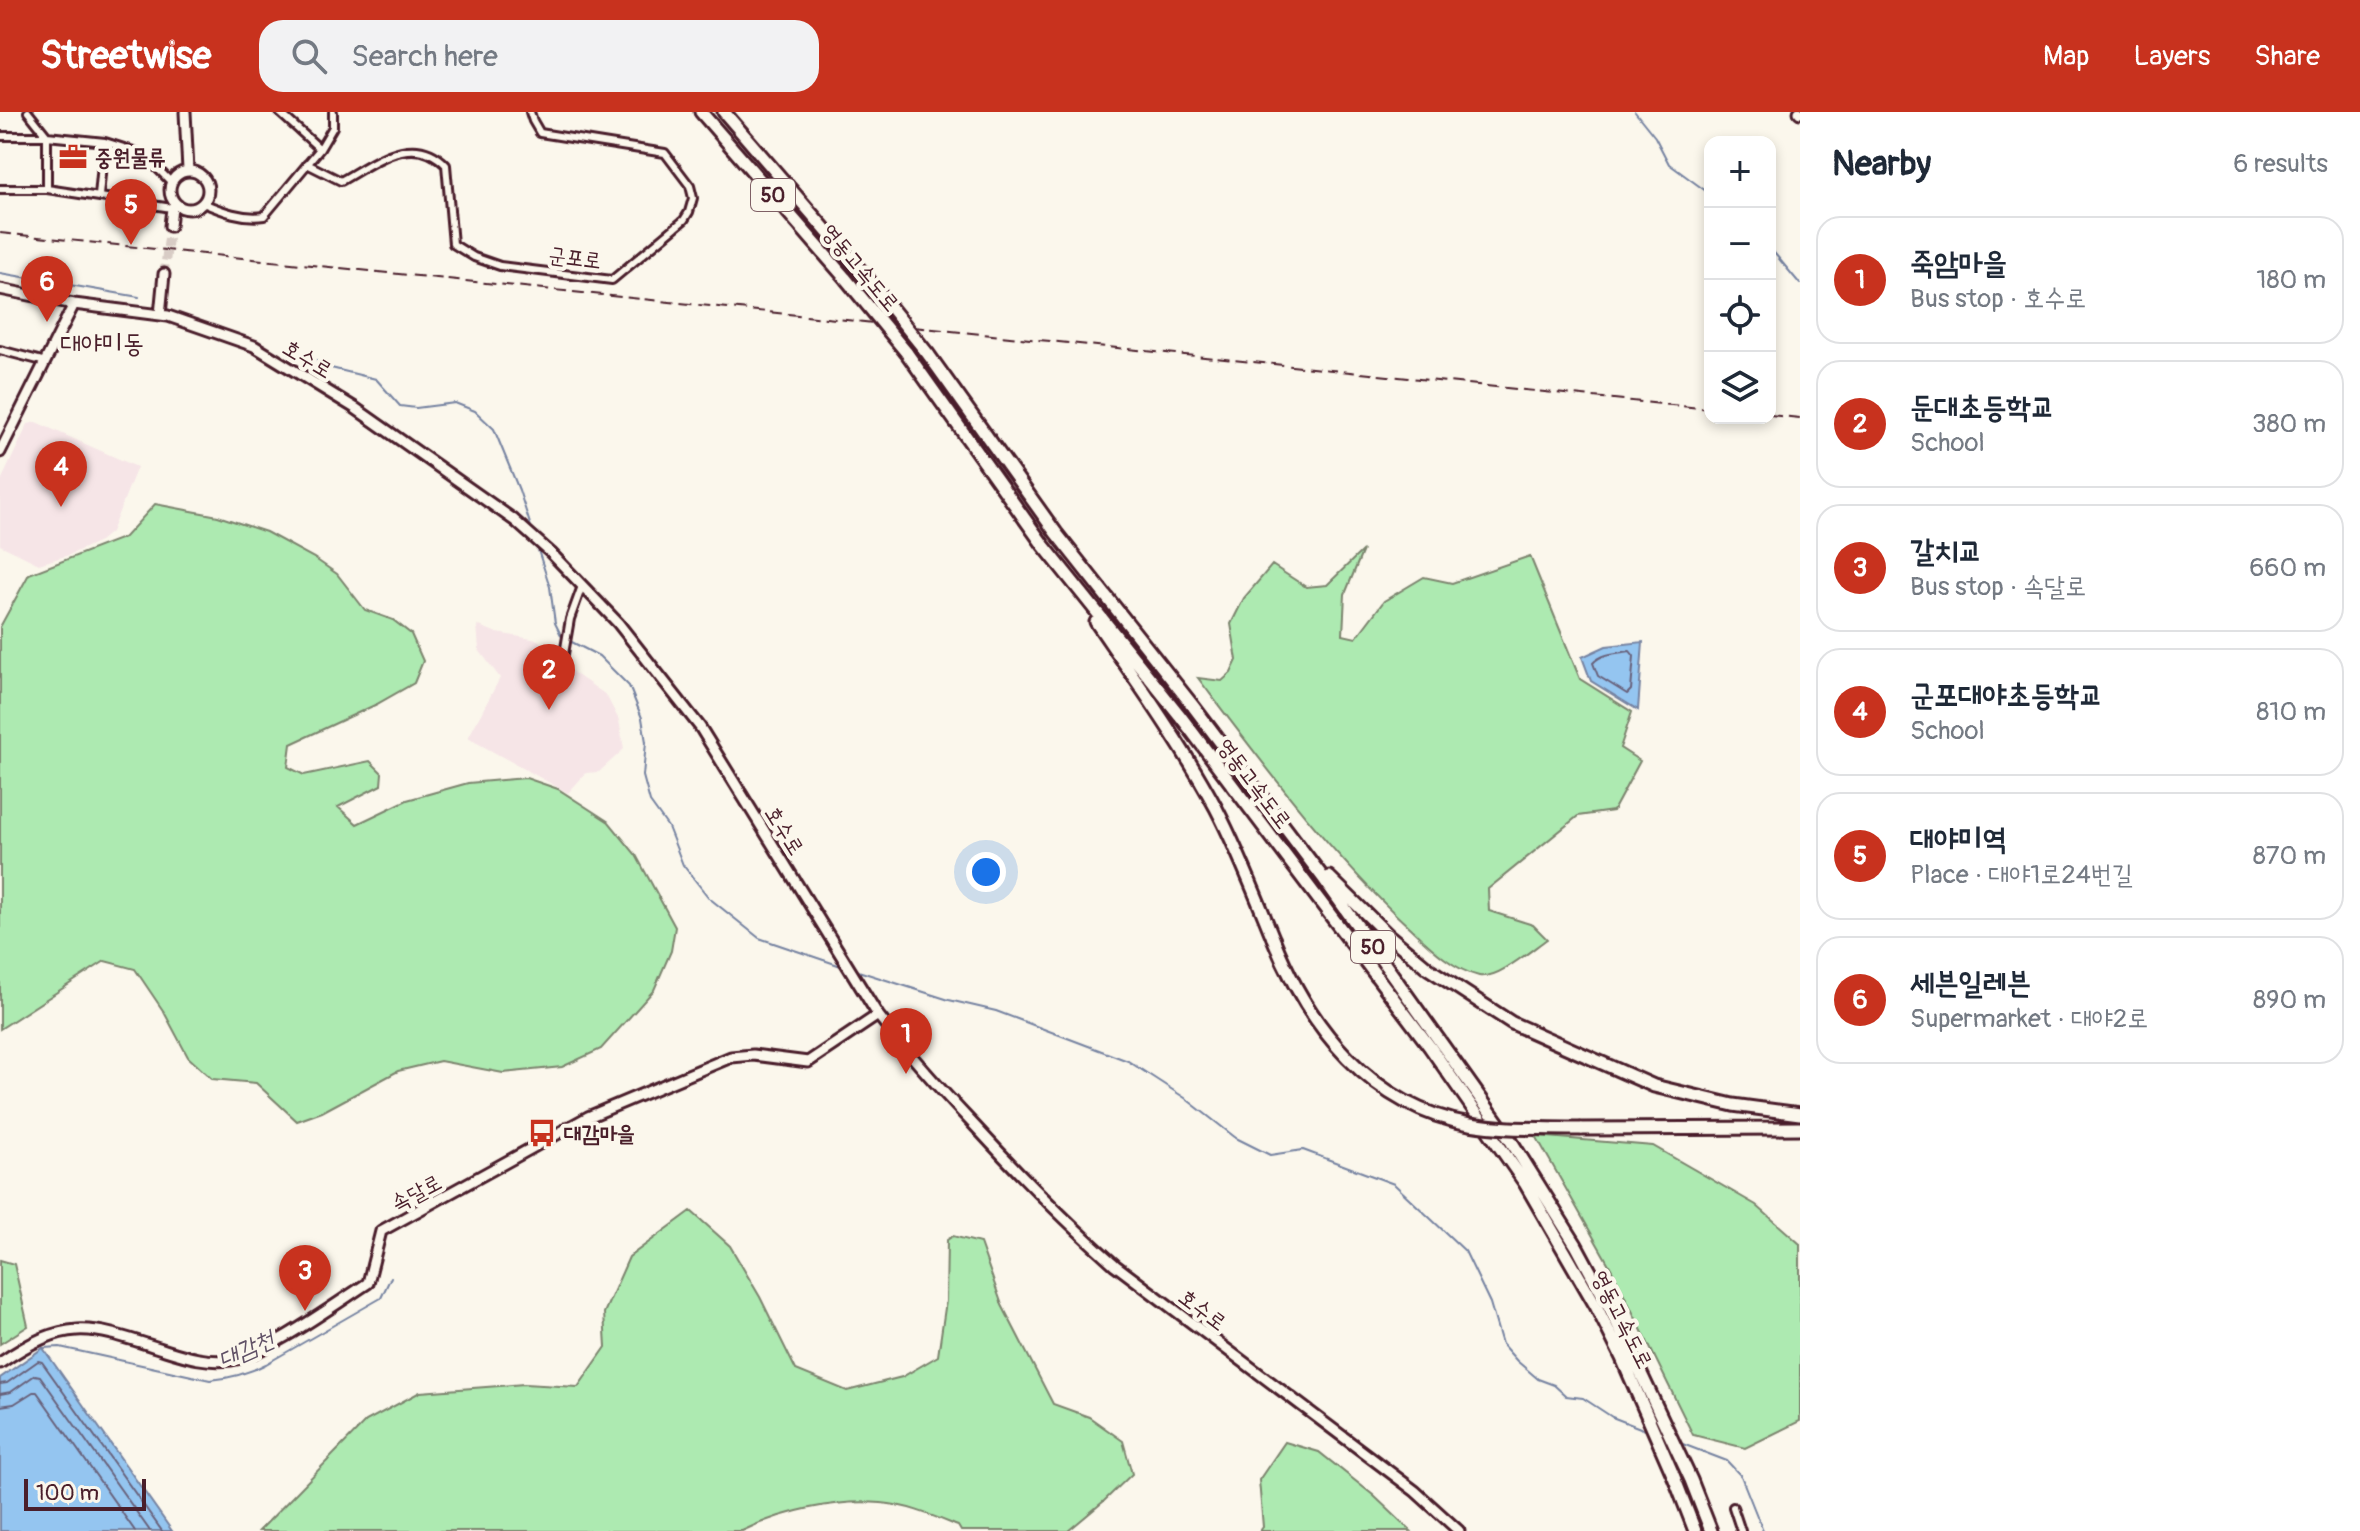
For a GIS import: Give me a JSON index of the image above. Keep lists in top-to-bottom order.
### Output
{
  "streets": {
    "highway": ["50", "영동고속도로"],
    "street": ["군포로", "호수로", "속달로"]
  },
  "crossings": [
    ["호수로", "속달로"]
  ],
  "districts": ["대야미동"],
  "water": ["대감천"],
  "places": {
    "office": ["중원물류"],
    "bus stop": ["대감마을"]
  },
  "scale_bar": "100 m",
  "page": {
    "header": "Streetwise",
    "search": "Search here",
    "nav": ["Map", "Layers", "Share"],
    "heading": ["Nearby", "6 results"],
    "map_buttons": ["+", "−"],
    "pins": [
      "5",
      "6",
      "4",
      "2",
      "1",
      "3"
    ],
    "list": [
      {
        "mark": "1",
        "name": "죽암마을",
        "note": "Bus stop · 호수로",
        "value": "180 m"
      },
      {
        "mark": "2",
        "name": "둔대초등학교",
        "note": "School",
        "value": "380 m"
      },
      {
        "mark": "3",
        "name": "갈치교",
        "note": "Bus stop · 속달로",
        "value": "660 m"
      },
      {
        "mark": "4",
        "name": "군포대야초등학교",
        "note": "School",
        "value": "810 m"
      },
      {
        "mark": "5",
        "name": "대야미역",
        "note": "Place · 대야1로24번길",
        "value": "870 m"
      },
      {
        "mark": "6",
        "name": "세븐일레븐",
        "note": "Supermarket · 대야2로",
        "value": "890 m"
      }
    ],
    "scale": "100 m"
  }
}
